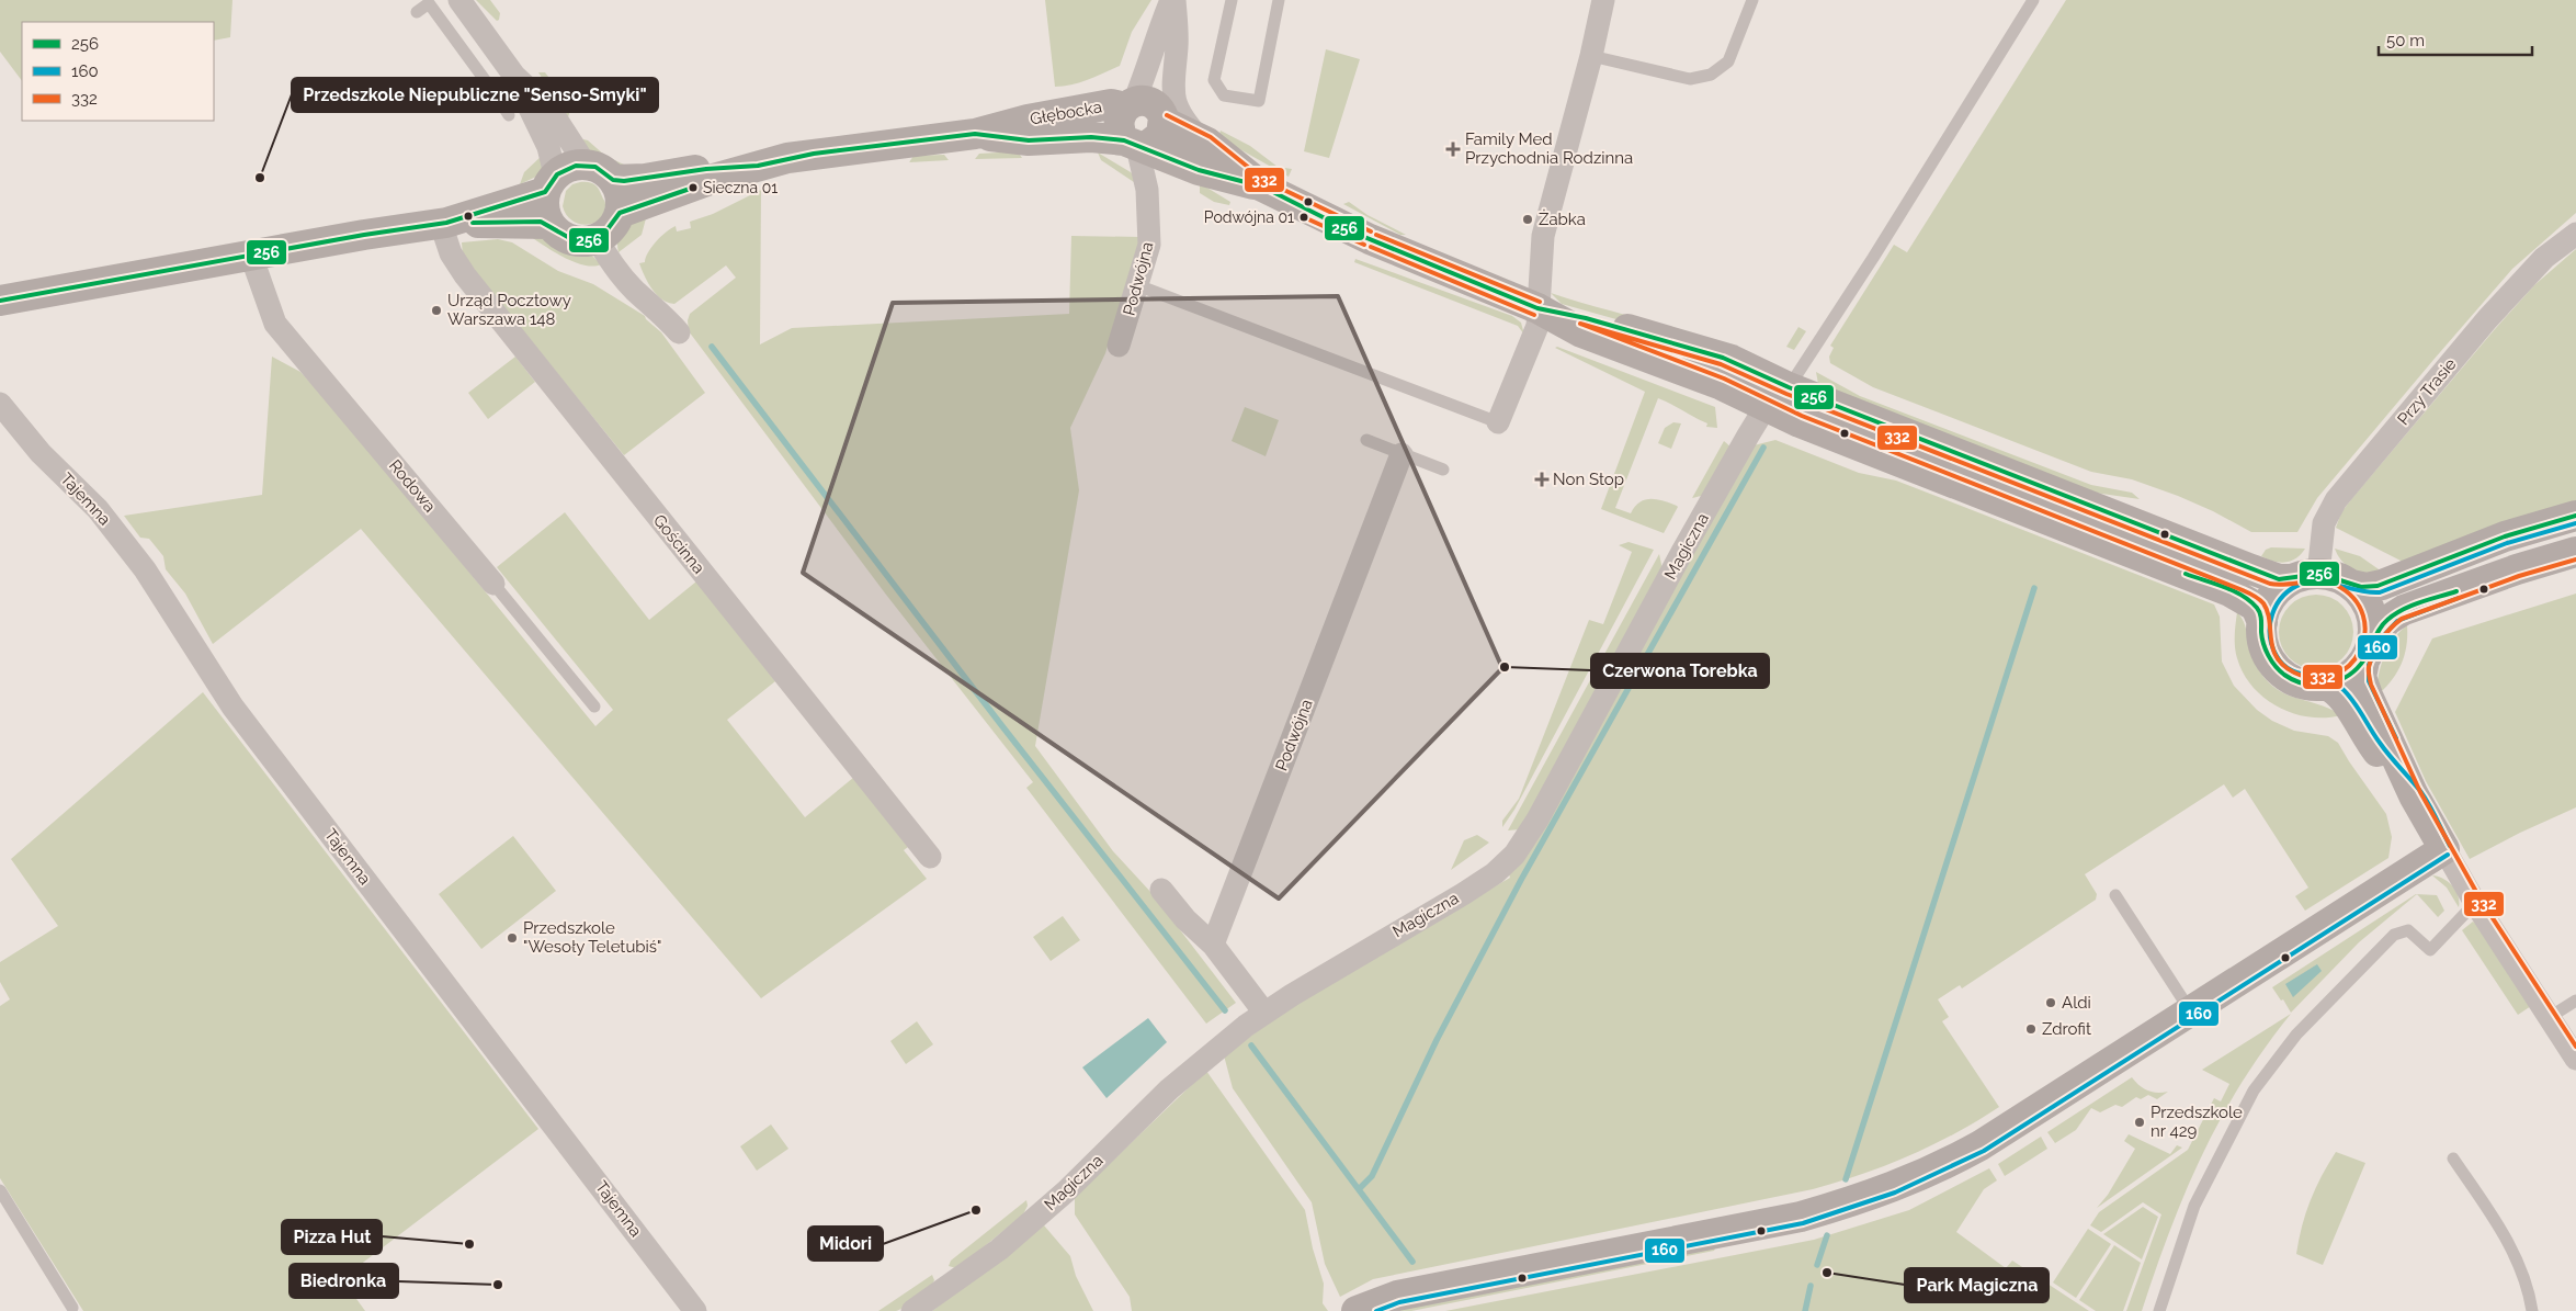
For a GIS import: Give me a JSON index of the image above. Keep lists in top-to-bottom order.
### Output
{
  "streets": {
    "street": [
      "Głębocka",
      "Podwójna",
      "Przy Trasie",
      "Rodowa",
      "Tajemna",
      "Gościnna",
      "Magiczna"
    ]
  },
  "crossings": [
    ["Głębocka", "Podwójna"],
    ["Głębocka", "Przy Trasie"],
    ["Głębocka", "Magiczna"]
  ],
  "places": {
    "health": ["Family Med Przychodnia Rodzinna", "Non Stop"],
    "other": [
      "Przedszkole Niepubliczne \"Senso-Smyki\"",
      "Sieczna 01",
      "Podwójna 01",
      "Żabka",
      "Urząd Pocztowy Warszawa 148",
      "Czerwona Torebka",
      "Przedszkole \"Wesoły Teletubiś\"",
      "Aldi",
      "Zdrofit",
      "Przedszkole nr 429",
      "Midori",
      "Pizza Hut",
      "Park Magiczna",
      "Biedronka"
    ]
  },
  "lines": ["transit line 332", "transit line 256", "transit line 160"],
  "legend": ["256", "160", "332"],
  "scale_bar": "50 m"
}
